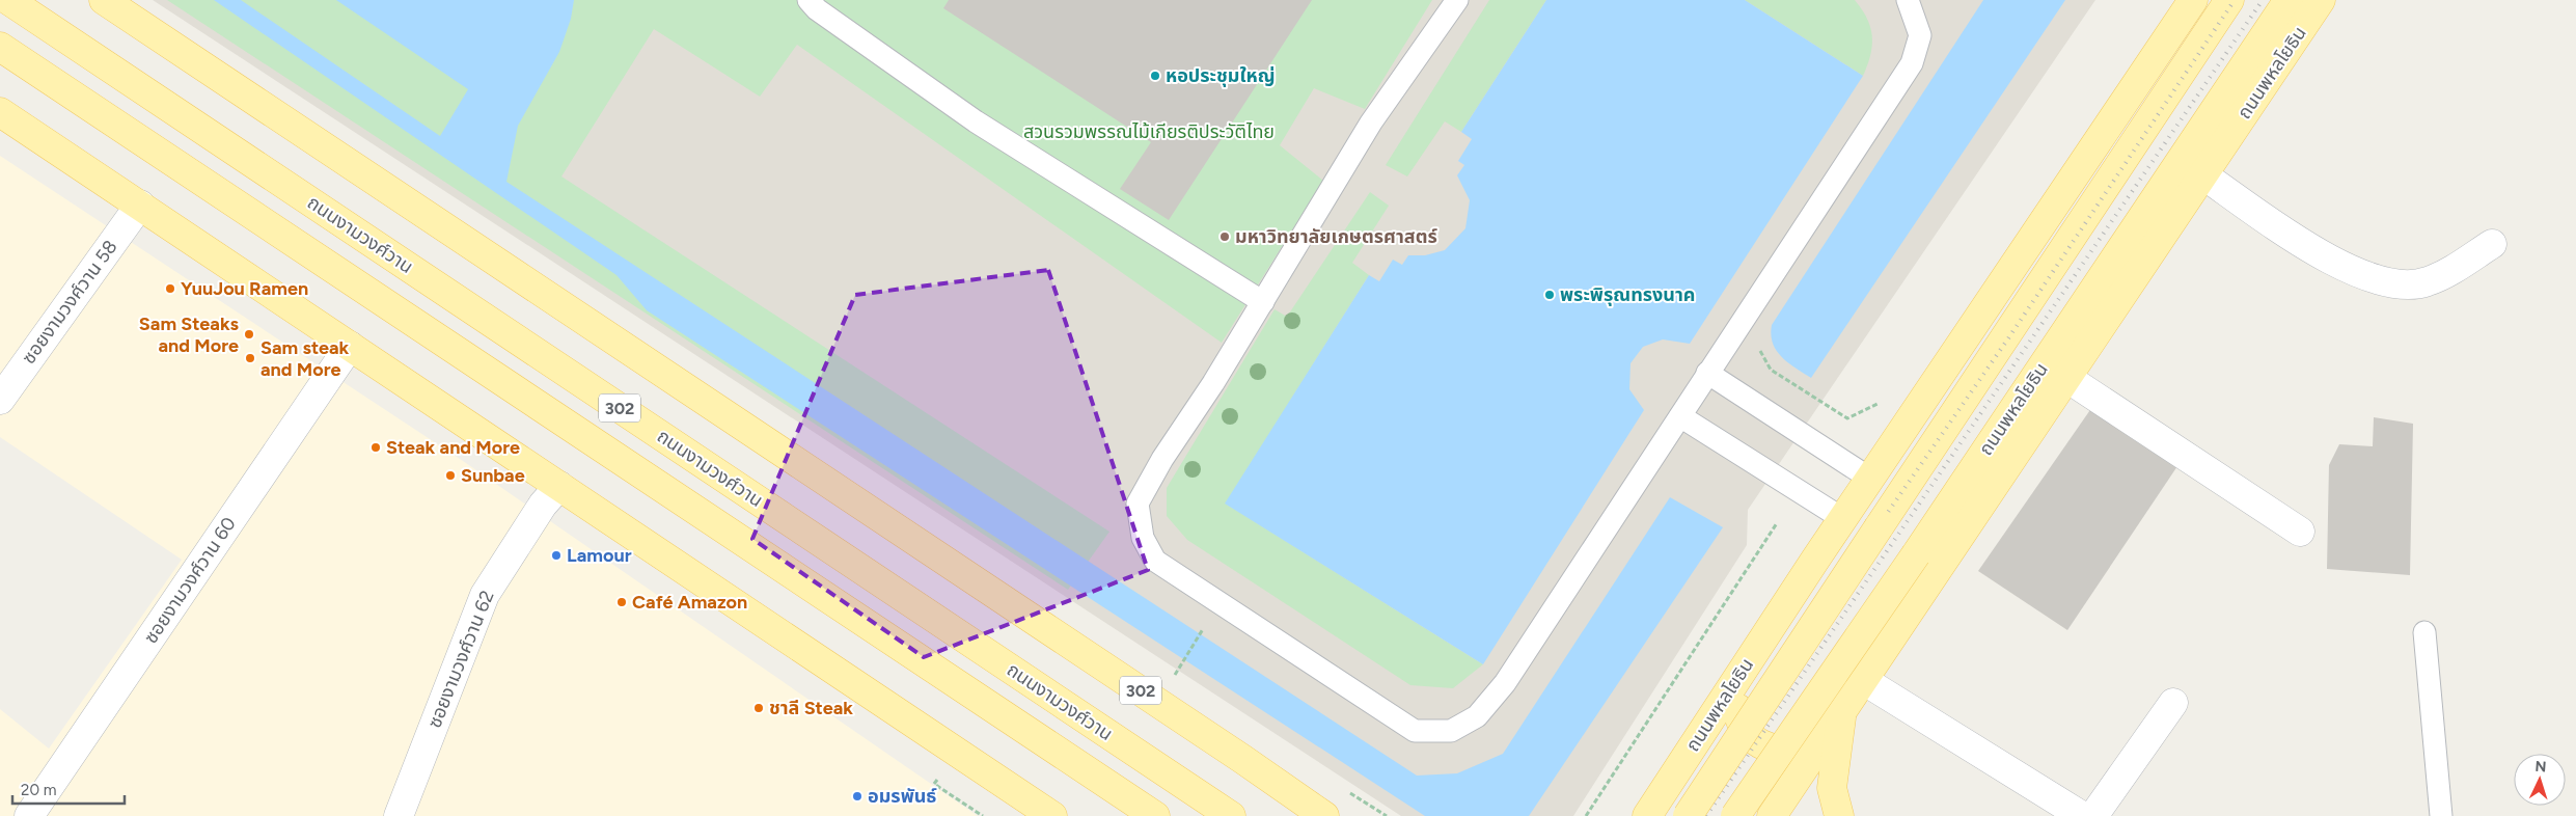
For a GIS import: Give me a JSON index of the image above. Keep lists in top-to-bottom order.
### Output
{
  "streets": {
    "main road": ["ถนนพหลโยธิน", "ถนนงามวงศ์วาน", "302"],
    "street": ["ซอยงามวงศ์วาน 58", "ซอยงามวงศ์วาน 60", "ซอยงามวงศ์วาน 62"]
  },
  "parks": ["สวนรวมพรรณไม้เกียรติประวัติไทย"],
  "places": [
    "หอประชุมใหญ่",
    "มหาวิทยาลัยเกษตรศาสตร์",
    "YuuJou Ramen",
    "พระพิรุณทรงนาค",
    "Sam Steaks and More",
    "Sam steak and More",
    "Steak and More",
    "Sunbae",
    "Lamour",
    "Café Amazon",
    "ชาลี Steak",
    "อมรพันธ์"
  ],
  "scale_bar": "20 m",
  "north": "top"
}
